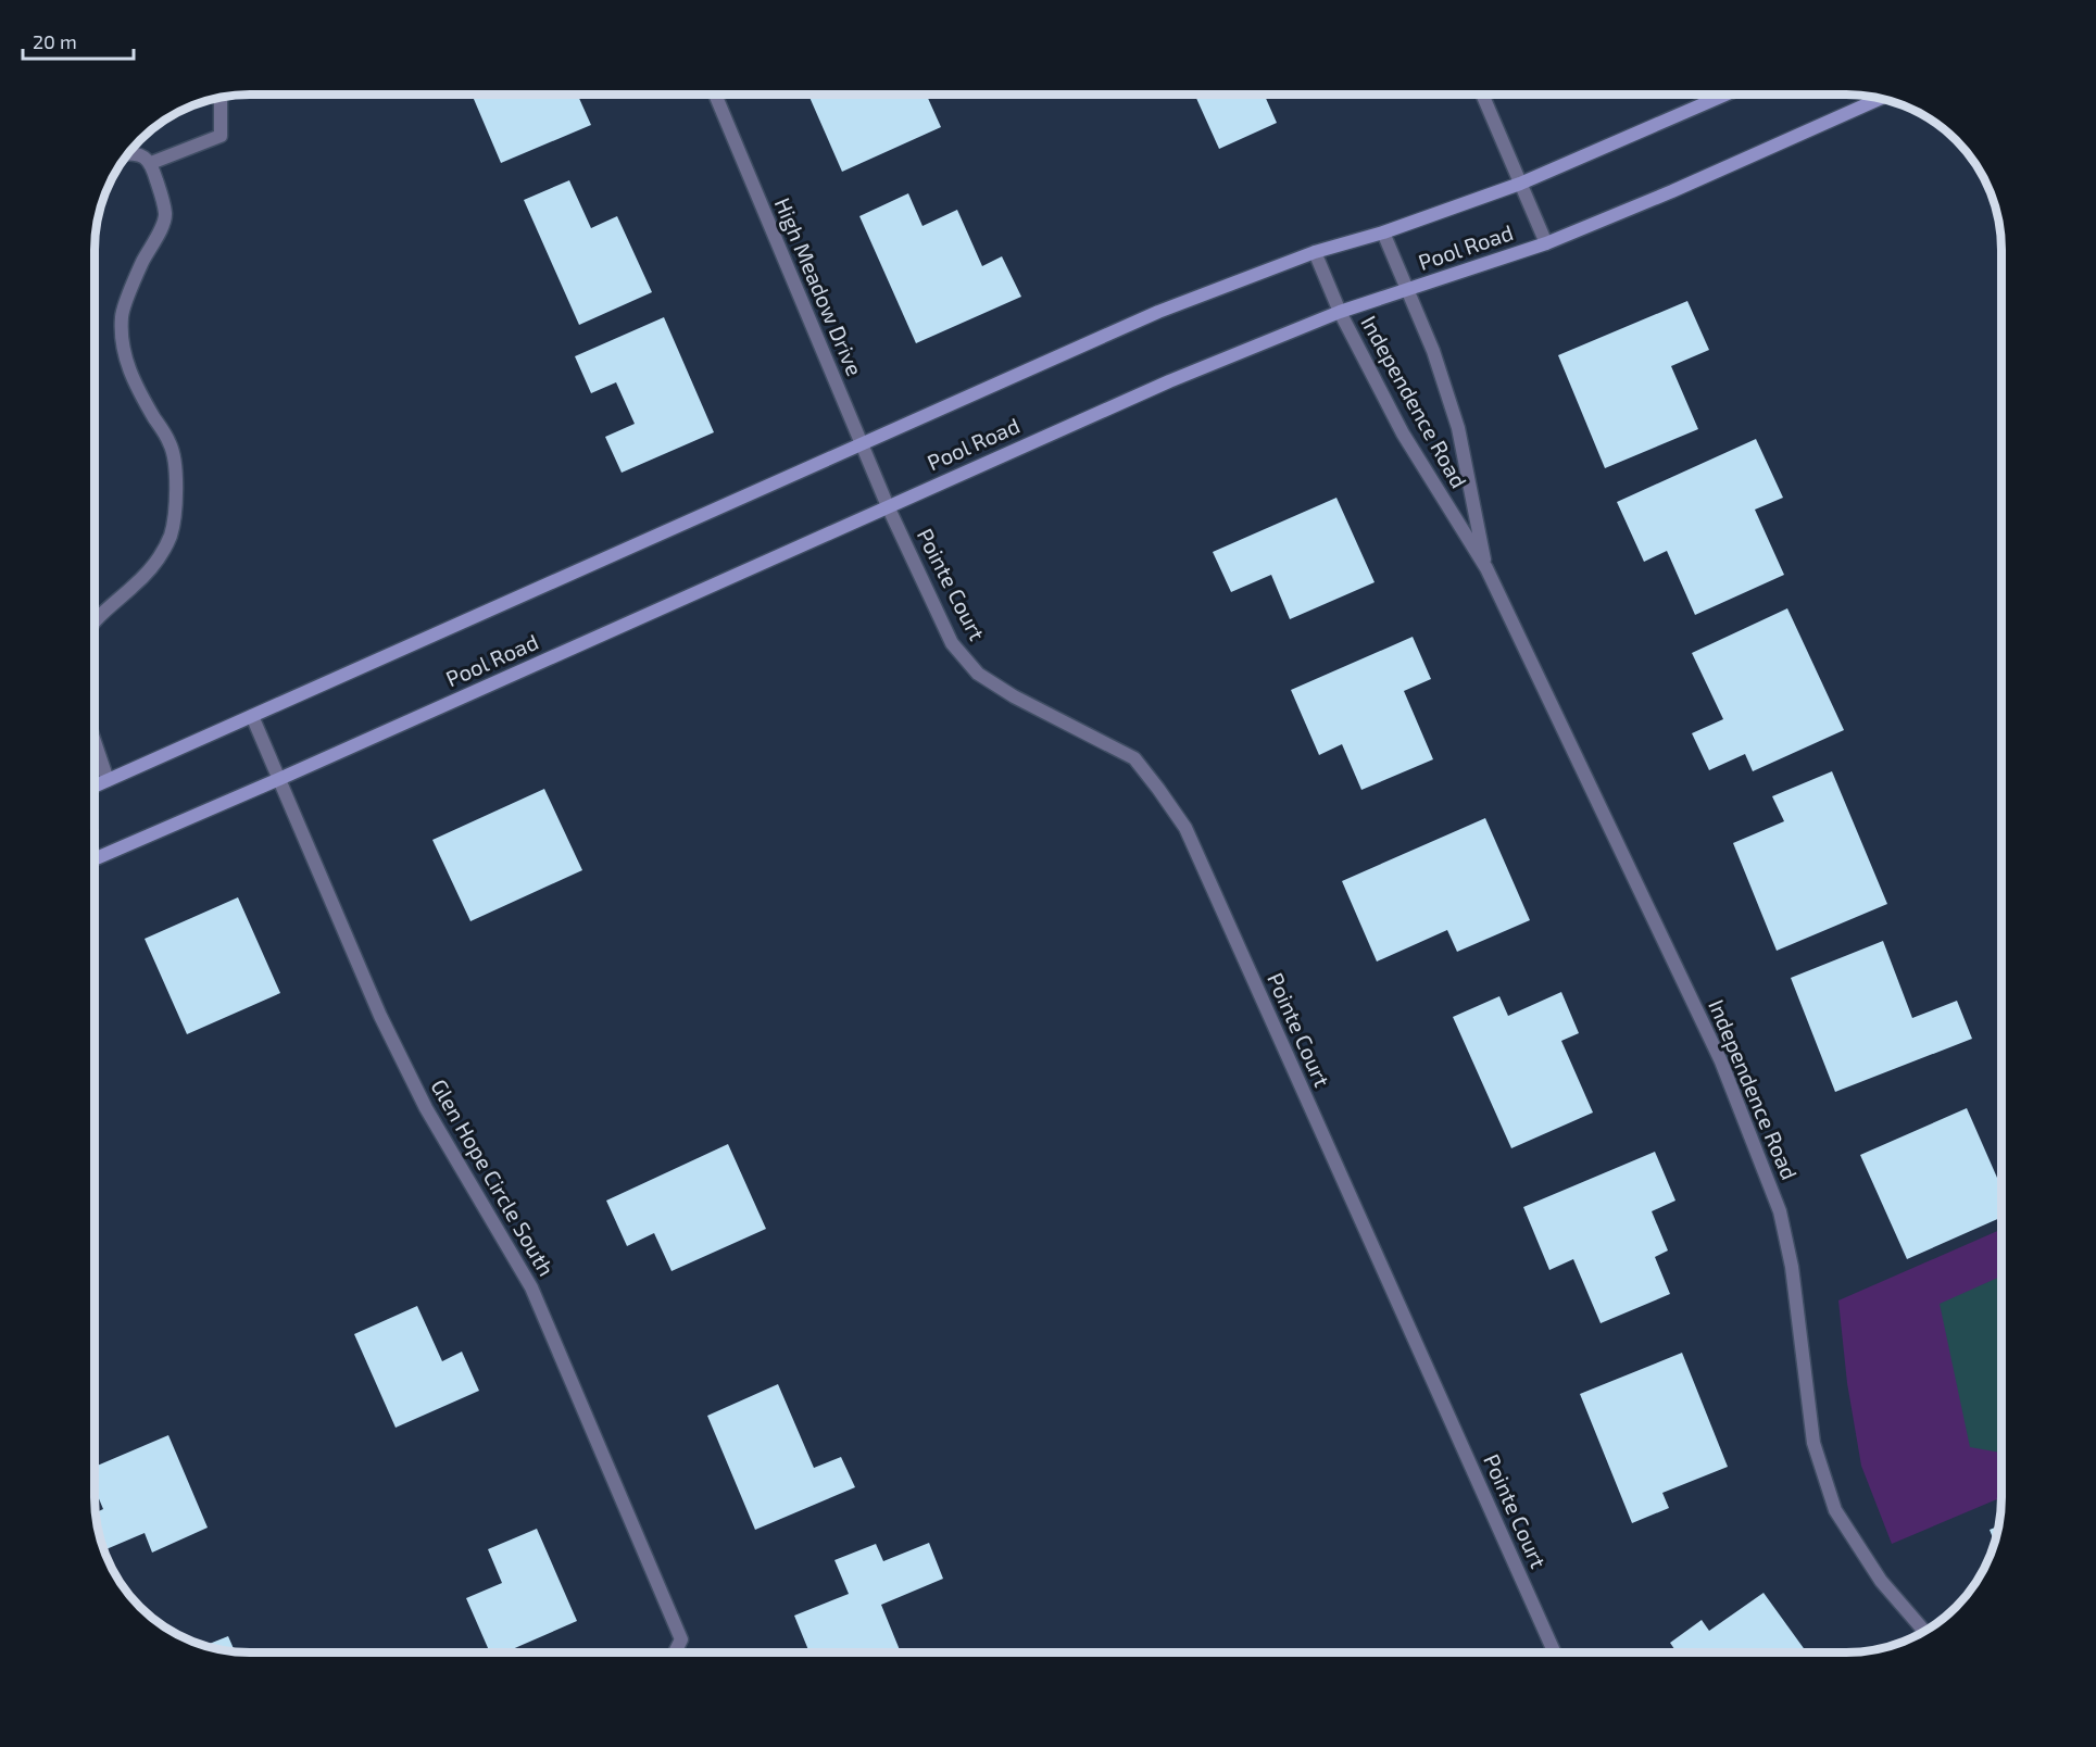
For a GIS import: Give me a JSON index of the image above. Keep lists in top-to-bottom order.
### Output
{
  "streets": {
    "main road": ["Pool Road"],
    "street": [
      "High Meadow Drive",
      "Independence Road",
      "Pointe Court",
      "Glen Hope Circle South"
    ]
  },
  "crossings": [
    ["Pool Road", "High Meadow Drive"],
    ["Pool Road", "Independence Road"],
    ["Pool Road", "Pointe Court"],
    ["Pool Road", "Glen Hope Circle South"],
    ["High Meadow Drive", "Pointe Court"]
  ],
  "scale_bar": "20 m"
}
